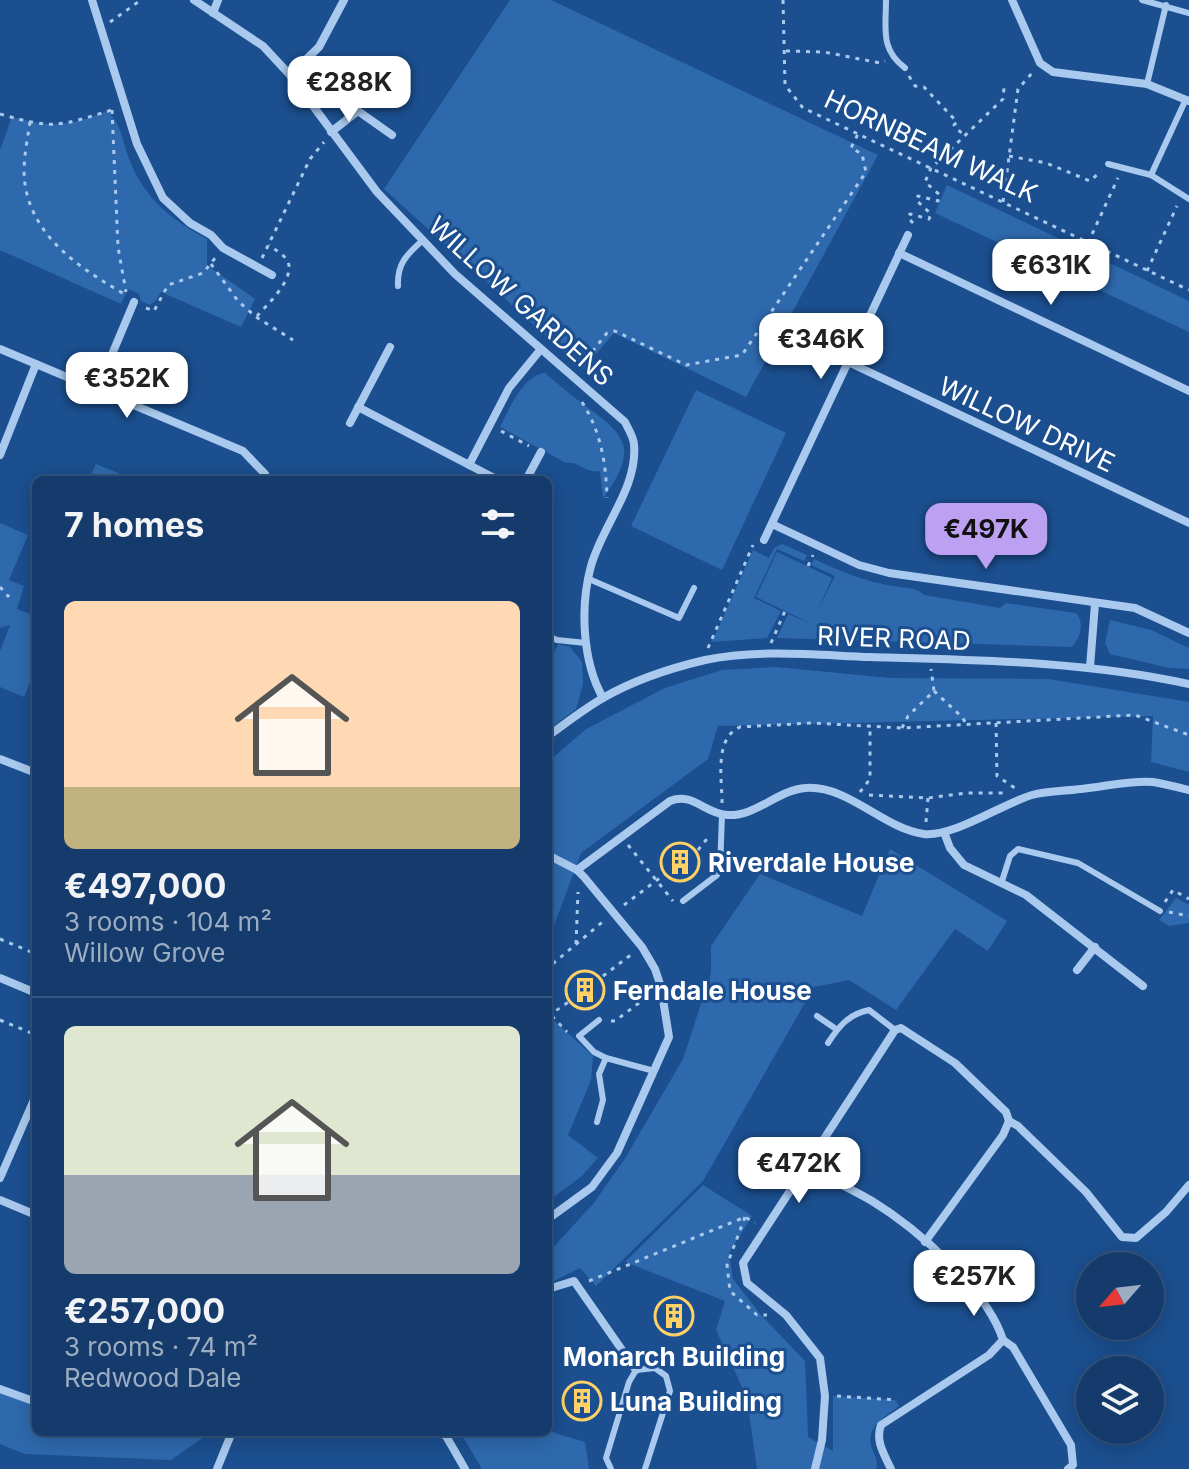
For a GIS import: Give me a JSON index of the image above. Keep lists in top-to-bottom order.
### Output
{
  "streets": {
    "street": ["WILLOW GARDENS", "WILLOW DRIVE", "RIVER ROAD"],
    "path": ["HORNBEAM WALK"]
  },
  "crossings": [
    ["WILLOW GARDENS", "RIVER ROAD"]
  ],
  "places": {
    "building": [
      "Riverdale House",
      "Ferndale House",
      "Monarch Building",
      "Luna Building"
    ]
  },
  "north": "bottom left",
  "page": {
    "price": [
      "€288K",
      "€631K",
      "€346K",
      "€352K",
      "€497K",
      "€472K",
      "€257K"
    ],
    "heading": "7 homes",
    "list": [
      {
        "name": "€497,000",
        "note": "3 rooms · 104 m² · Willow Grove"
      },
      {
        "name": "€257,000",
        "note": "3 rooms · 74 m² · Redwood Dale"
      }
    ]
  }
}
